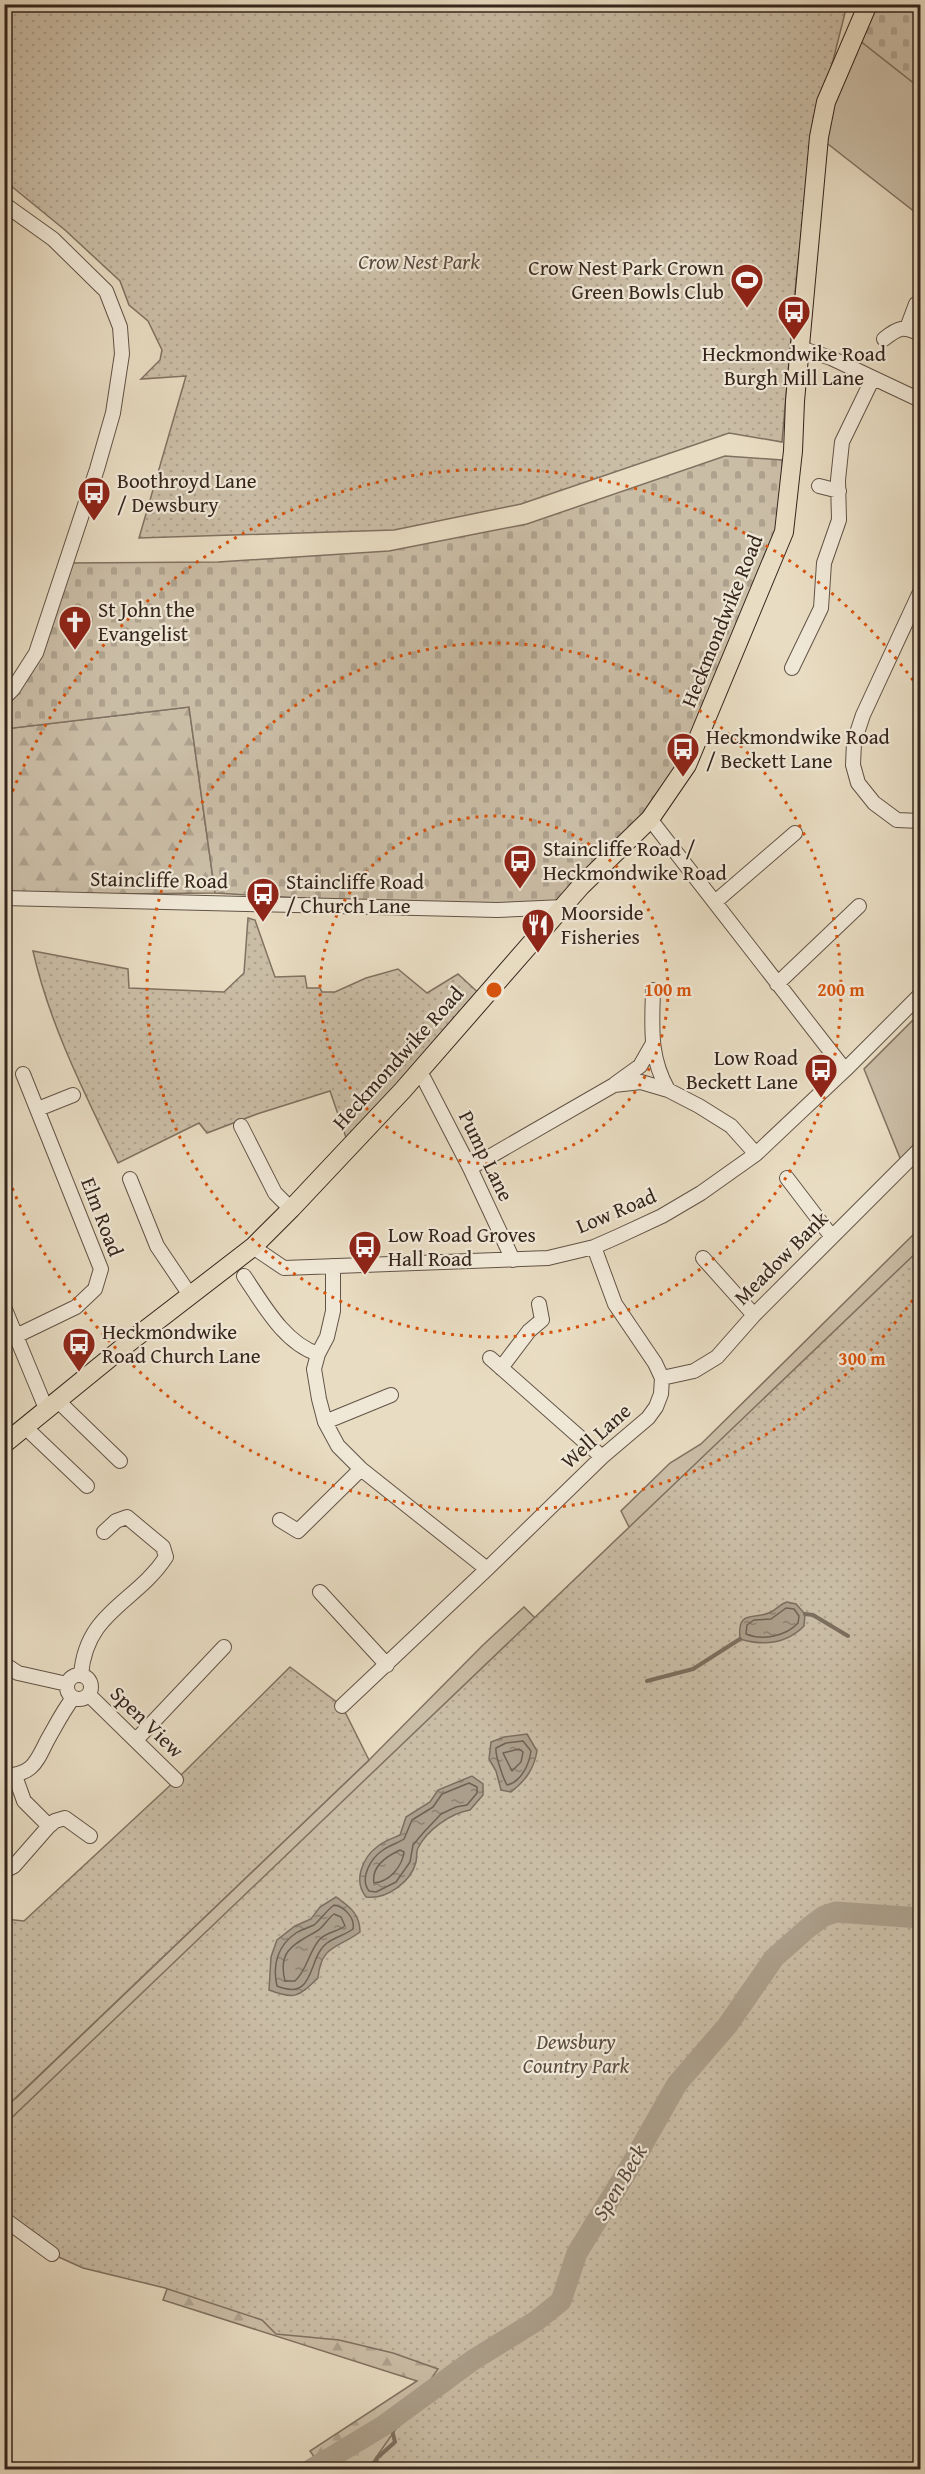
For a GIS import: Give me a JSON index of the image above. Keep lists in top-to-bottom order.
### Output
{
  "streets": {
    "main road": ["Heckmondwike Road"],
    "street": [
      "Staincliffe Road",
      "Pump Lane",
      "Low Road",
      "Elm Road",
      "Meadow Bank",
      "Well Lane",
      "Spen View"
    ]
  },
  "crossings": [
    ["Heckmondwike Road", "Staincliffe Road"],
    ["Heckmondwike Road", "Pump Lane"],
    ["Heckmondwike Road", "Low Road"],
    ["Pump Lane", "Low Road"],
    ["Meadow Bank", "Well Lane"]
  ],
  "water": ["Spen Beck"],
  "parks": ["Crow Nest Park", "Dewsbury Country Park"],
  "places": {
    "sports": ["Crow Nest Park Crown Green Bowls Club"],
    "bus stop": [
      "Heckmondwike Road Burgh Mill Lane",
      "Boothroyd Lane / Dewsbury",
      "Heckmondwike Road / Beckett Lane",
      "Staincliffe Road / Heckmondwike Road",
      "Staincliffe Road / Church Lane",
      "Low Road Beckett Lane",
      "Low Road Groves Hall Road",
      "Heckmondwike Road Church Lane"
    ],
    "church": ["St John the Evangelist"],
    "restaurant": ["Moorside Fisheries"]
  },
  "rings": ["100 m", "200 m", "300 m"]
}
